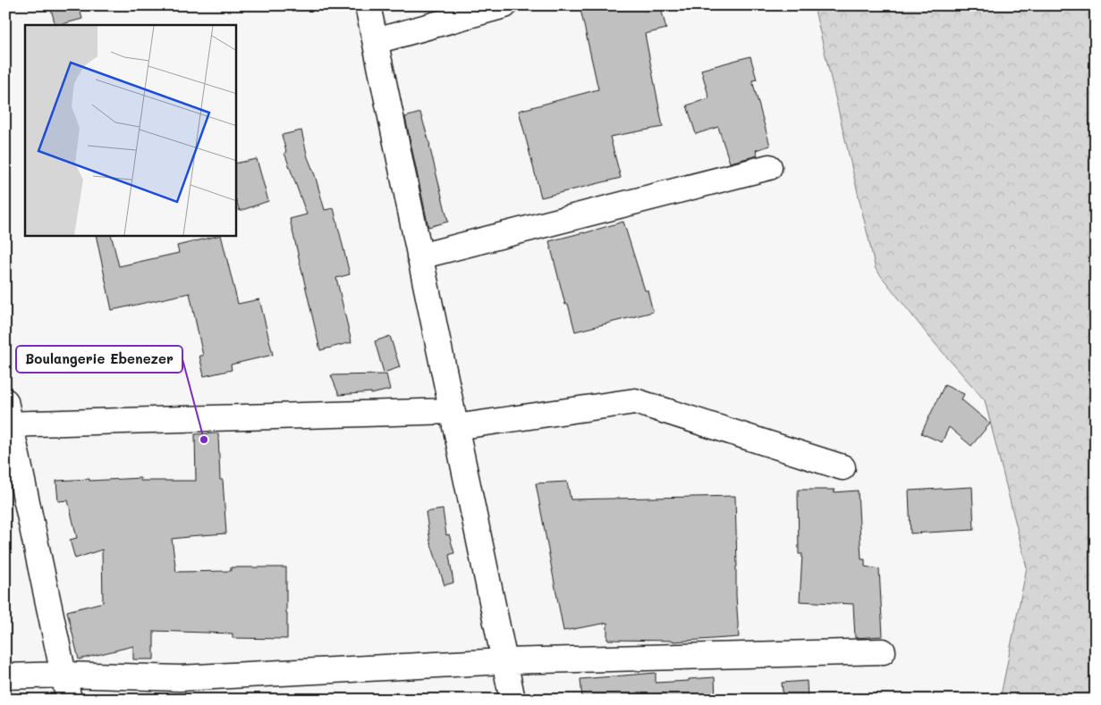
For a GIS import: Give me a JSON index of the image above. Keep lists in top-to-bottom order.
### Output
{
  "places": ["Boulangerie Ebenezer"]
}
